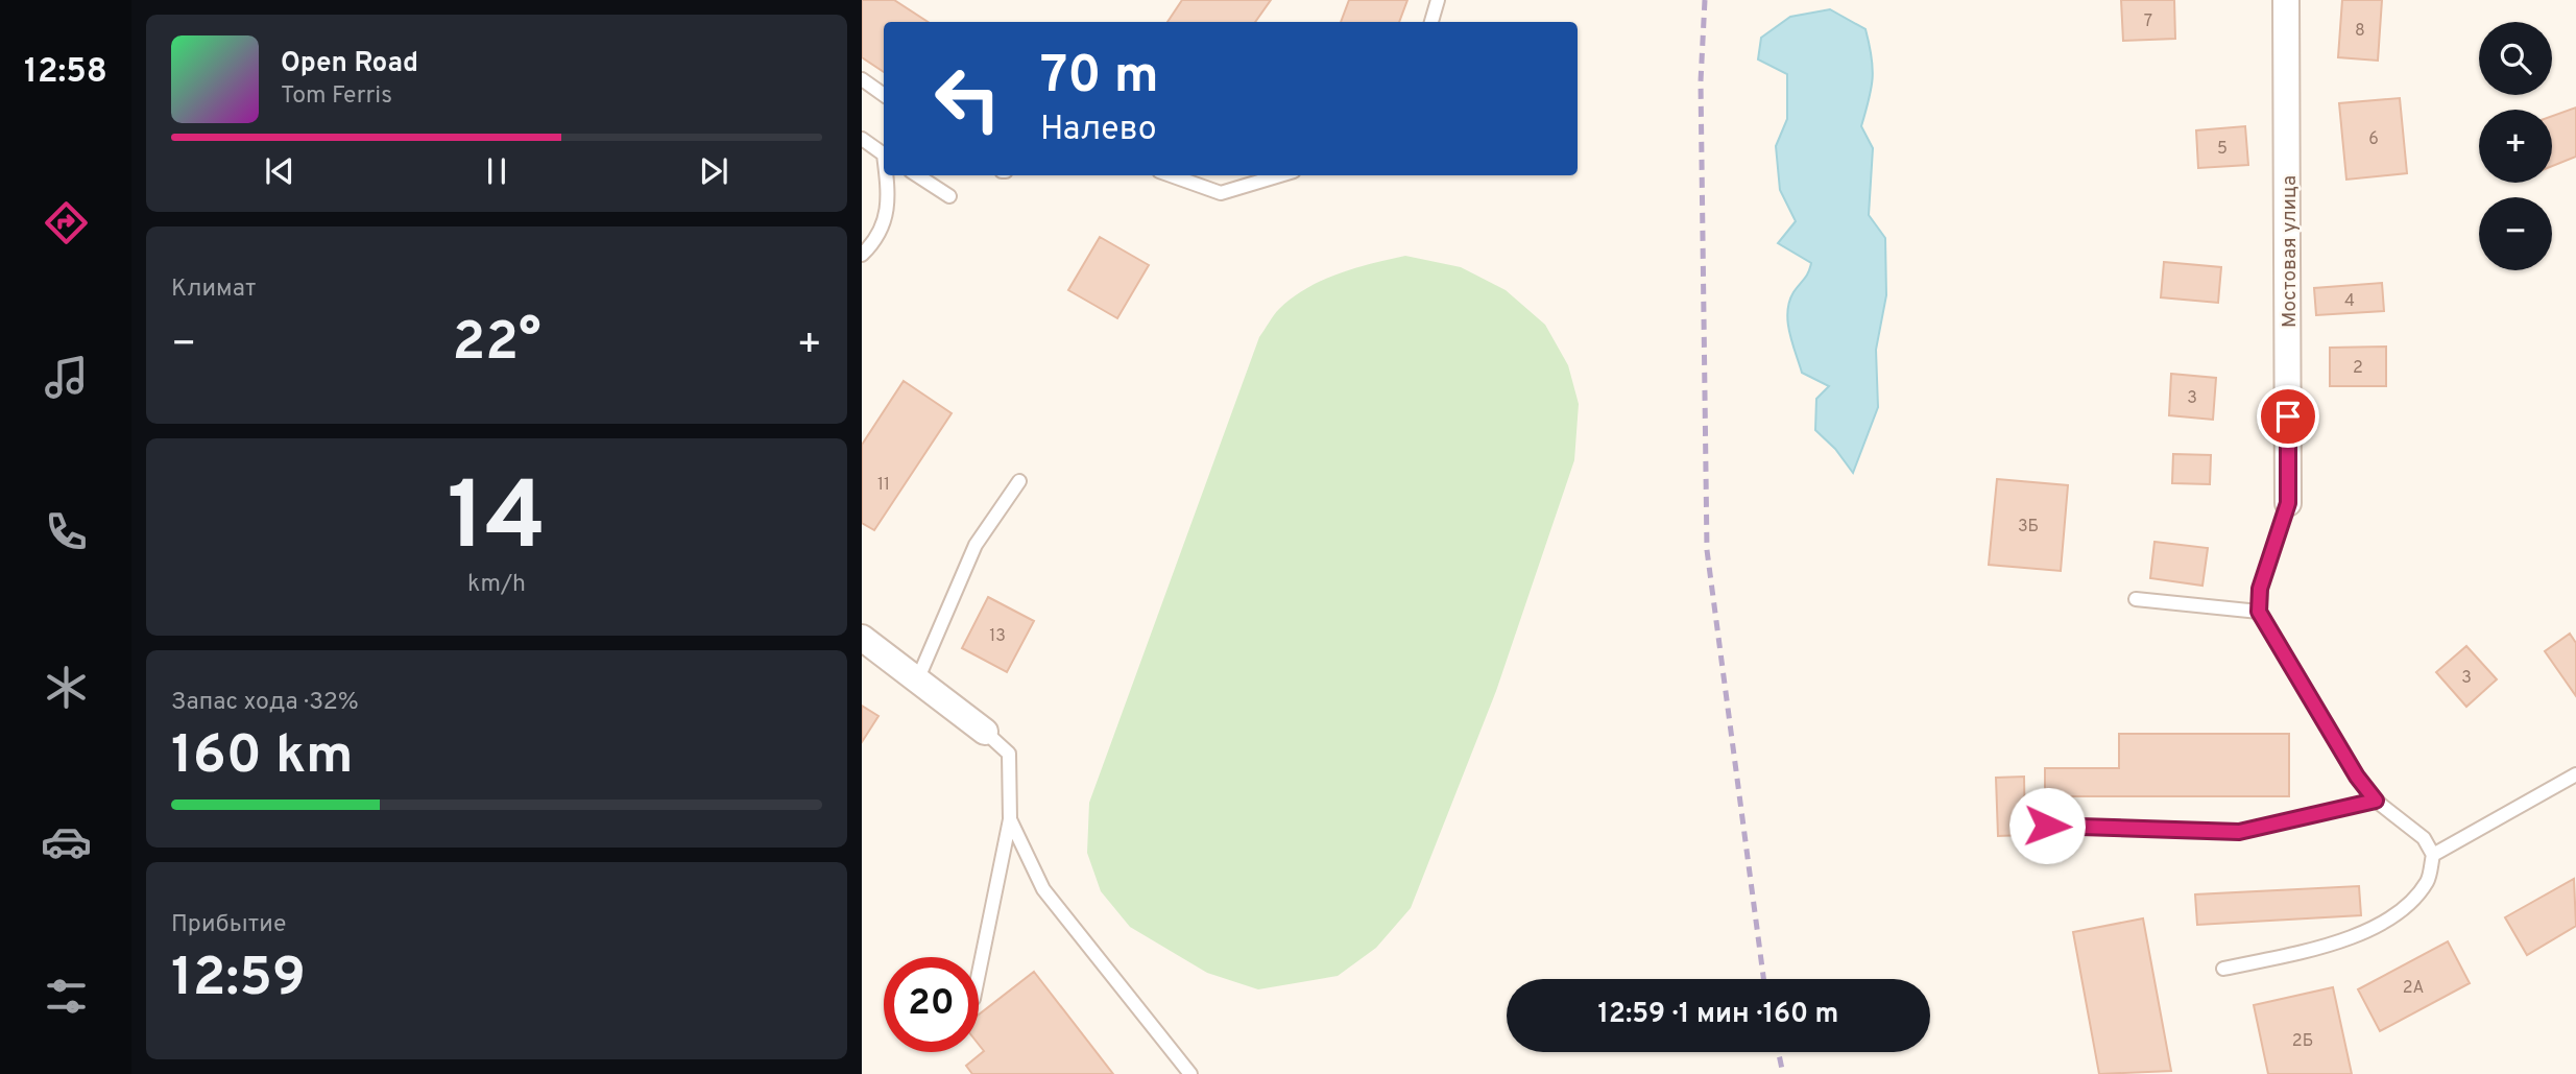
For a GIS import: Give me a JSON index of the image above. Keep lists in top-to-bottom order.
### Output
{
  "streets": {
    "street": ["Мостовая улица"]
  },
  "house_numbers": [
    "7",
    "8",
    "6",
    "5",
    "4",
    "2",
    "3",
    "11",
    "3Б",
    "13",
    "3",
    "2А",
    "2Б"
  ],
  "page": {
    "tabs": "12:58",
    "map_buttons": ["+", "−"],
    "turn": ["70 m", "Налево"],
    "song": ["Open Road", "Tom Ferris"],
    "tile": [
      "Климат",
      ["14", "km/h"],
      ["Запас хода · 32%", "160 km"],
      ["Прибытие", "12:59"]
    ],
    "heat": ["−", "22°", "+"],
    "limit": "20",
    "trip": "12:59 · 1 мин · 160 m"
  }
}
